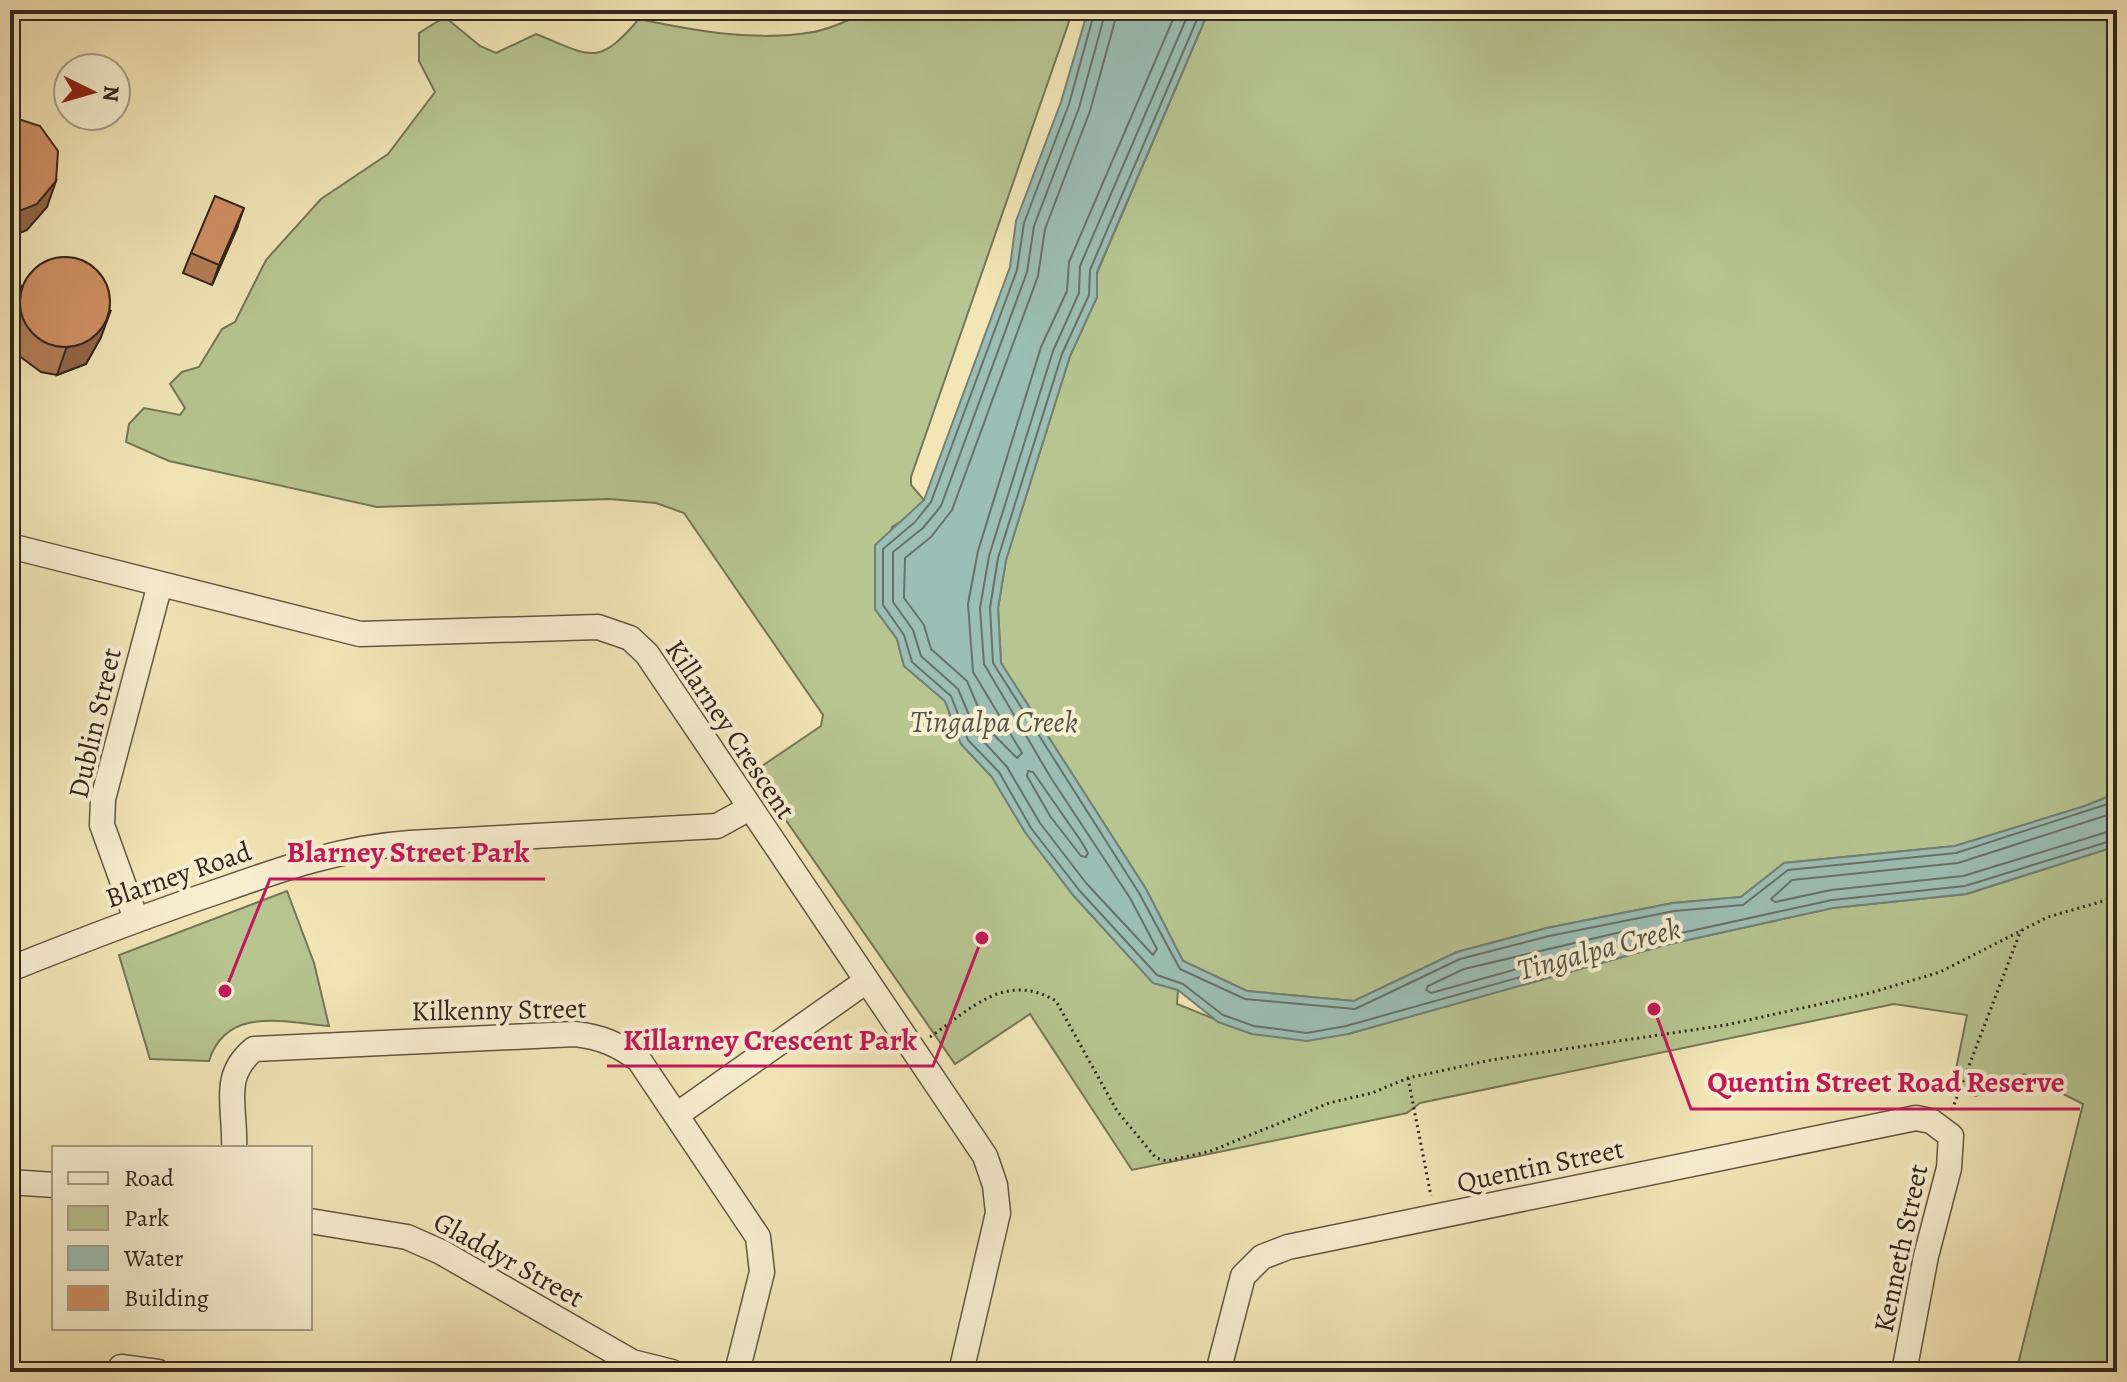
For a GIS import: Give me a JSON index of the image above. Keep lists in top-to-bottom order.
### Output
{
  "streets": {
    "street": [
      "Dublin Street",
      "Killarney Crescent",
      "Blarney Road",
      "Kilkenny Street",
      "Quentin Street",
      "Kenneth Street",
      "Gladdyr Street"
    ]
  },
  "crossings": [
    ["Dublin Street", "Killarney Crescent"],
    ["Dublin Street", "Blarney Road"],
    ["Killarney Crescent", "Blarney Road"],
    ["Quentin Street", "Kenneth Street"]
  ],
  "water": ["Tingalpa Creek"],
  "places": ["Killarney Crescent Park", "Blarney Street Park", "Quentin Street Road Reserve"],
  "legend": [
    "Road",
    "Park",
    "Water",
    "Building"
  ],
  "north": "right"
}
